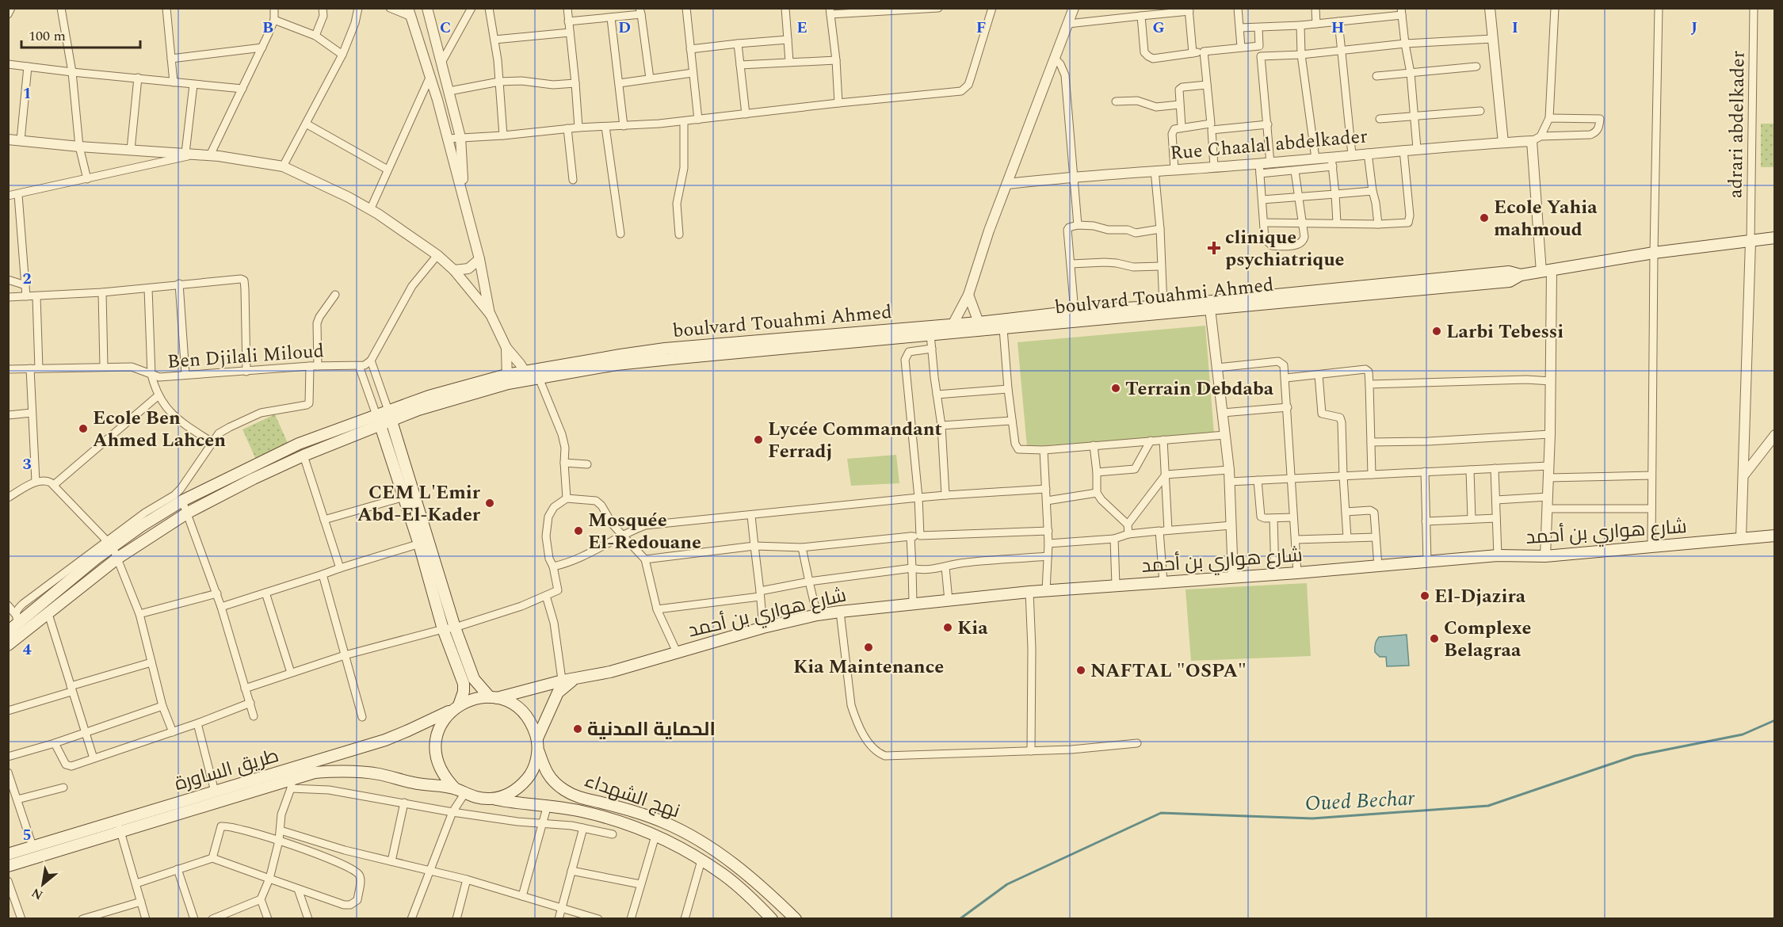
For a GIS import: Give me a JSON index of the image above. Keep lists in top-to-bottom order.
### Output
{
  "streets": {
    "main road": [
      "boulvard Touahmi Ahmed",
      "شارع هواري بن أحمد",
      "طريق الساورة",
      "نهج الشهداء"
    ],
    "street": ["adrari abdelkader", "Rue Chaalal abdelkader", "Ben Djilali Miloud"]
  },
  "crossings": [
    ["adrari abdelkader", "boulvard Touahmi Ahmed"],
    ["طريق الساورة", "نهج الشهداء"]
  ],
  "water": ["Oued Bechar"],
  "places": {
    "other": [
      "Ecole Yahia mahmoud",
      "Larbi Tebessi",
      "Terrain Debdaba",
      "Ecole Ben Ahmed Lahcen",
      "Lycée Commandant Ferradj",
      "CEM L'Emir Abd-El-Kader",
      "Mosquée El-Redouane",
      "El-Djazira",
      "Kia",
      "Complexe Belagraa",
      "Kia Maintenance",
      "NAFTAL \"OSPA\"",
      "الحماية المدنية"
    ],
    "health": ["clinique psychiatrique"]
  },
  "scale_bar": "100 m",
  "north": "bottom left",
  "grid": {
    "columns": [
      "B",
      "C",
      "D",
      "E",
      "F",
      "G",
      "H",
      "I",
      "J"
    ],
    "rows": [
      "1",
      "2",
      "3",
      "4",
      "5"
    ]
  }
}
